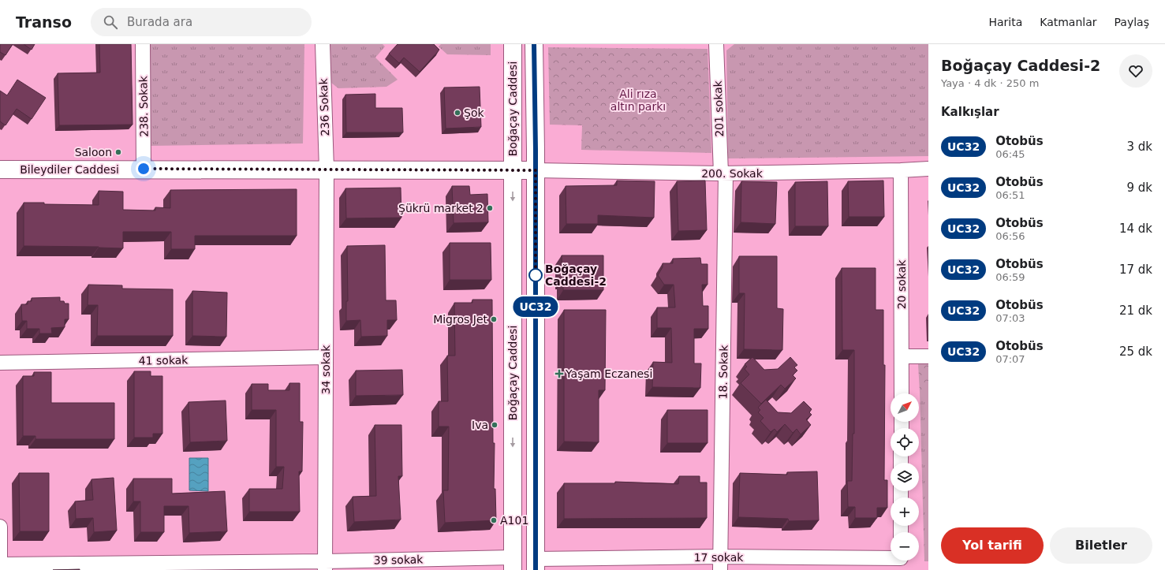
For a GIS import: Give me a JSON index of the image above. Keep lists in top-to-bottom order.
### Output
{
  "streets": {
    "main road": ["Boğaçay Caddesi", "Bileydiler Caddesi"],
    "street": [
      "238. Sokak",
      "236 Sokak",
      "201 sokak",
      "200. Sokak",
      "20 sokak",
      "41 sokak",
      "34 sokak",
      "18. Sokak",
      "17 sokak",
      "39 sokak"
    ]
  },
  "crossings": [
    ["238. Sokak", "Bileydiler Caddesi"],
    ["236 Sokak", "Bileydiler Caddesi"],
    ["236 Sokak", "34 sokak"],
    ["Boğaçay Caddesi", "Bileydiler Caddesi"],
    ["Boğaçay Caddesi", "200. Sokak"],
    ["Boğaçay Caddesi", "17 sokak"],
    ["Boğaçay Caddesi", "39 sokak"],
    ["201 sokak", "200. Sokak"],
    ["201 sokak", "18. Sokak"],
    ["Bileydiler Caddesi", "200. Sokak"],
    ["Bileydiler Caddesi", "34 sokak"],
    ["200. Sokak", "20 sokak"],
    ["200. Sokak", "18. Sokak"],
    ["41 sokak", "34 sokak"],
    ["34 sokak", "39 sokak"],
    ["18. Sokak", "17 sokak"]
  ],
  "parks": ["Ali rıza altın parkı"],
  "places": {
    "other": [
      "Şok",
      "Saloon",
      "Şükrü market 2",
      "Boğaçay Caddesi-2",
      "Migros Jet",
      "Iva",
      "A101"
    ],
    "health": ["Yaşam Eczanesi"]
  },
  "lines": ["bus line UC32"],
  "north": "top right",
  "page": {
    "header": "Transo",
    "search": "Burada ara",
    "nav": ["Harita", "Katmanlar", "Paylaş"],
    "on_map": "UC32",
    "heading": [
      ["Boğaçay Caddesi-2", "Yaya · 4 dk · 250 m"],
      "Kalkışlar"
    ],
    "list": [
      {
        "mark": "UC32",
        "name": "Otobüs",
        "note": "06:45",
        "value": "3 dk"
      },
      {
        "mark": "UC32",
        "name": "Otobüs",
        "note": "06:51",
        "value": "9 dk"
      },
      {
        "mark": "UC32",
        "name": "Otobüs",
        "note": "06:56",
        "value": "14 dk"
      },
      {
        "mark": "UC32",
        "name": "Otobüs",
        "note": "06:59",
        "value": "17 dk"
      },
      {
        "mark": "UC32",
        "name": "Otobüs",
        "note": "07:03",
        "value": "21 dk"
      },
      {
        "mark": "UC32",
        "name": "Otobüs",
        "note": "07:07",
        "value": "25 dk"
      }
    ],
    "map_buttons": ["+", "−"],
    "buttons": ["Yol tarifi", "Biletler"]
  }
}
